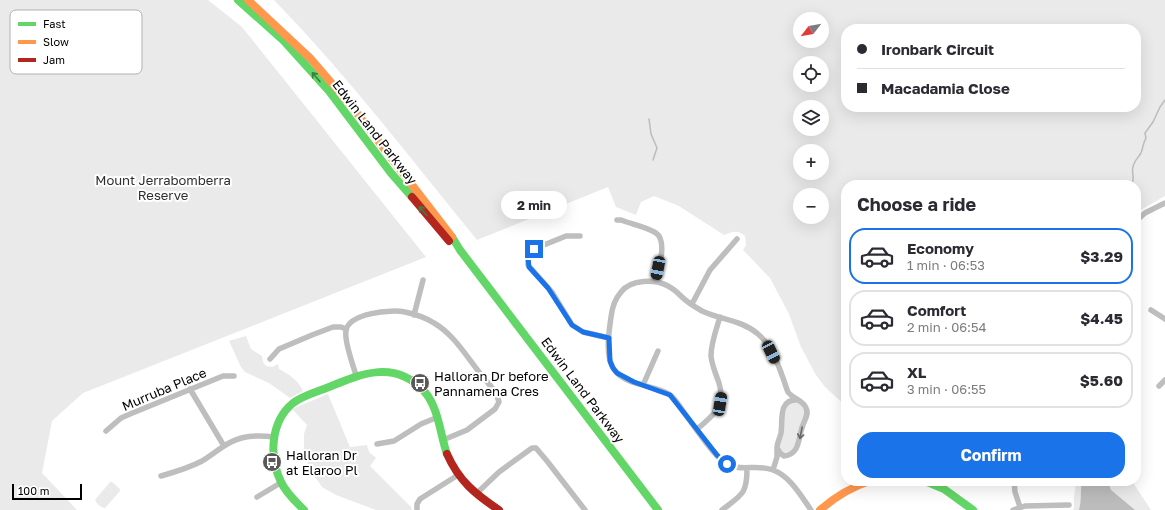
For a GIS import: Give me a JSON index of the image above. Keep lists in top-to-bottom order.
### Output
{
  "streets": {
    "main road": ["Edwin Land Parkway"],
    "street": ["Murruba Place"]
  },
  "parks": ["Mount Jerrabomberra Reserve"],
  "places": {
    "bus stop": ["Halloran Dr before Pannamena Cres", "Halloran Dr at Elaroo Pl"]
  },
  "legend": ["Fast", "Slow", "Jam"],
  "scale_bar": "100 m",
  "north": "bottom left",
  "page": {
    "map_buttons": ["+", "−"],
    "banner": ["Ironbark Circuit", "Macadamia Close"],
    "heading": "Choose a ride",
    "bubble": "2 min",
    "list": [
      {
        "name": "Economy",
        "note": "1 min · 06:53",
        "value": "$3.29"
      },
      {
        "name": "Comfort",
        "note": "2 min · 06:54",
        "value": "$4.45"
      },
      {
        "name": "XL",
        "note": "3 min · 06:55",
        "value": "$5.60"
      }
    ],
    "buttons": "Confirm",
    "scale": "100 m"
  }
}
